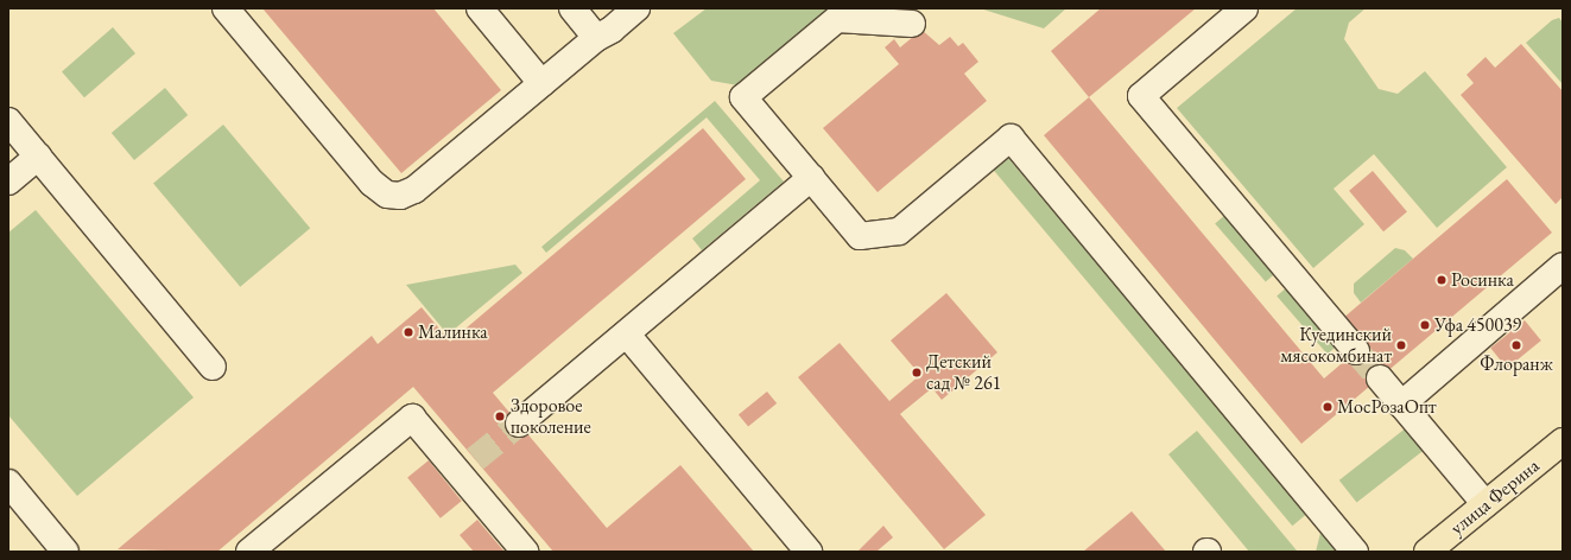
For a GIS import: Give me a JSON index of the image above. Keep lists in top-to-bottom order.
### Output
{
  "streets": {
    "main road": ["улица Ферина"]
  },
  "places": [
    "Росинка",
    "Уфа 450039",
    "Малинка",
    "Куединский мясокомбинат",
    "Флоранж",
    "Детский сад № 261",
    "МосРозаОпт",
    "Здоровое поколение"
  ]
}
